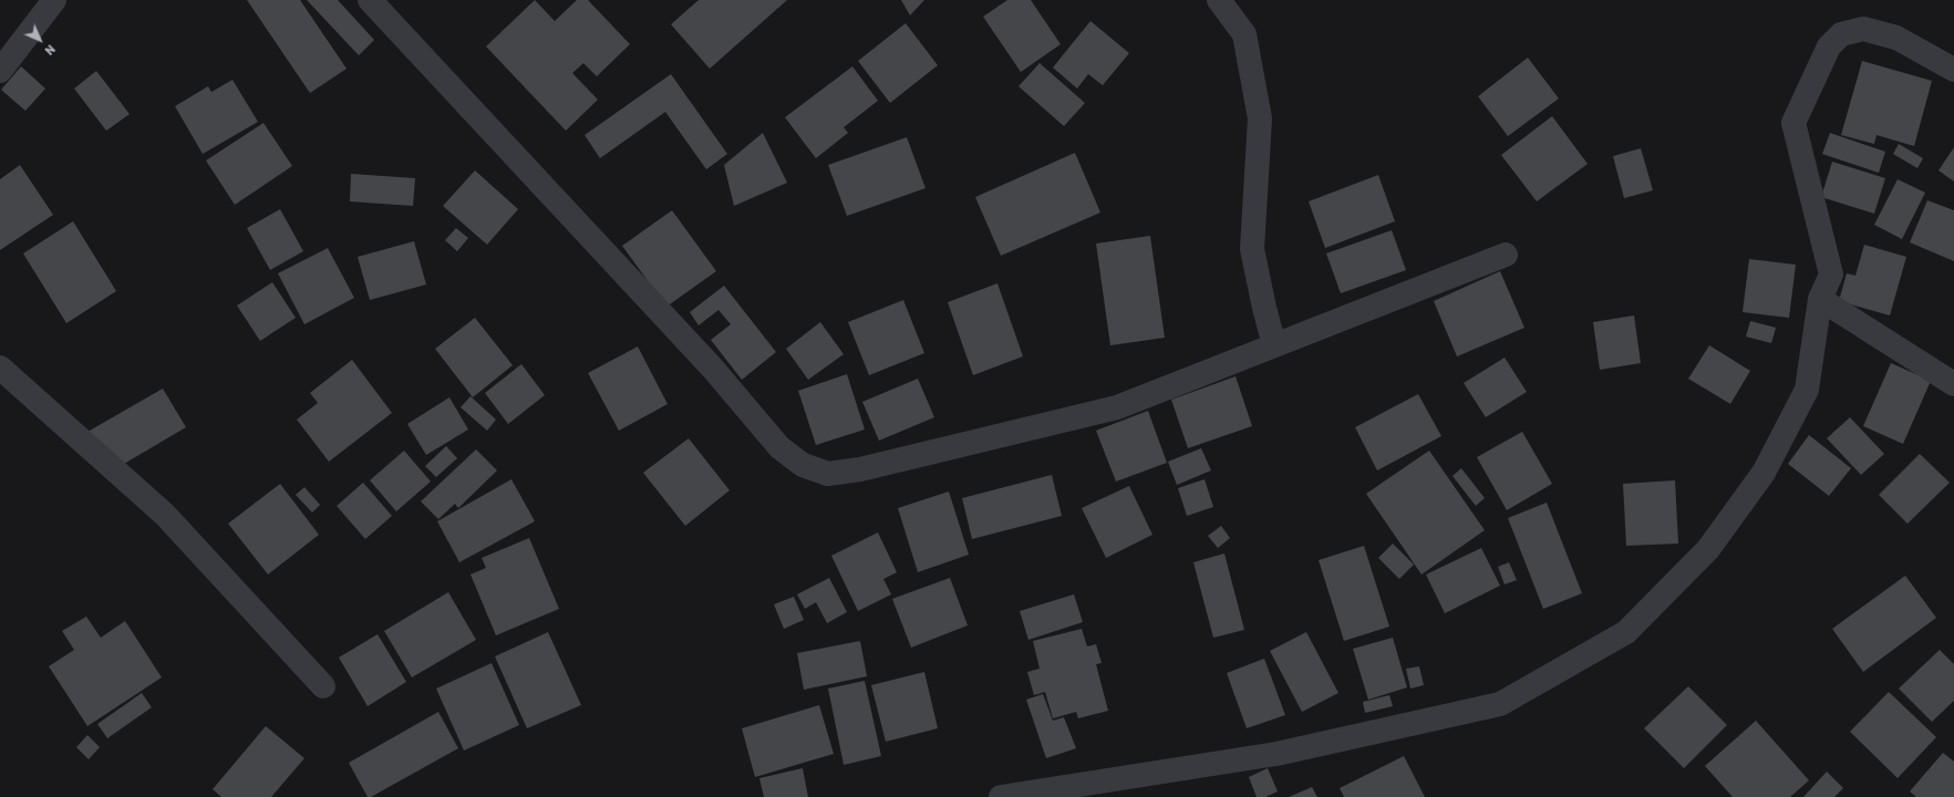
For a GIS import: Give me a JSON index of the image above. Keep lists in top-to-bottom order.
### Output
{
  "north": "bottom right"
}
